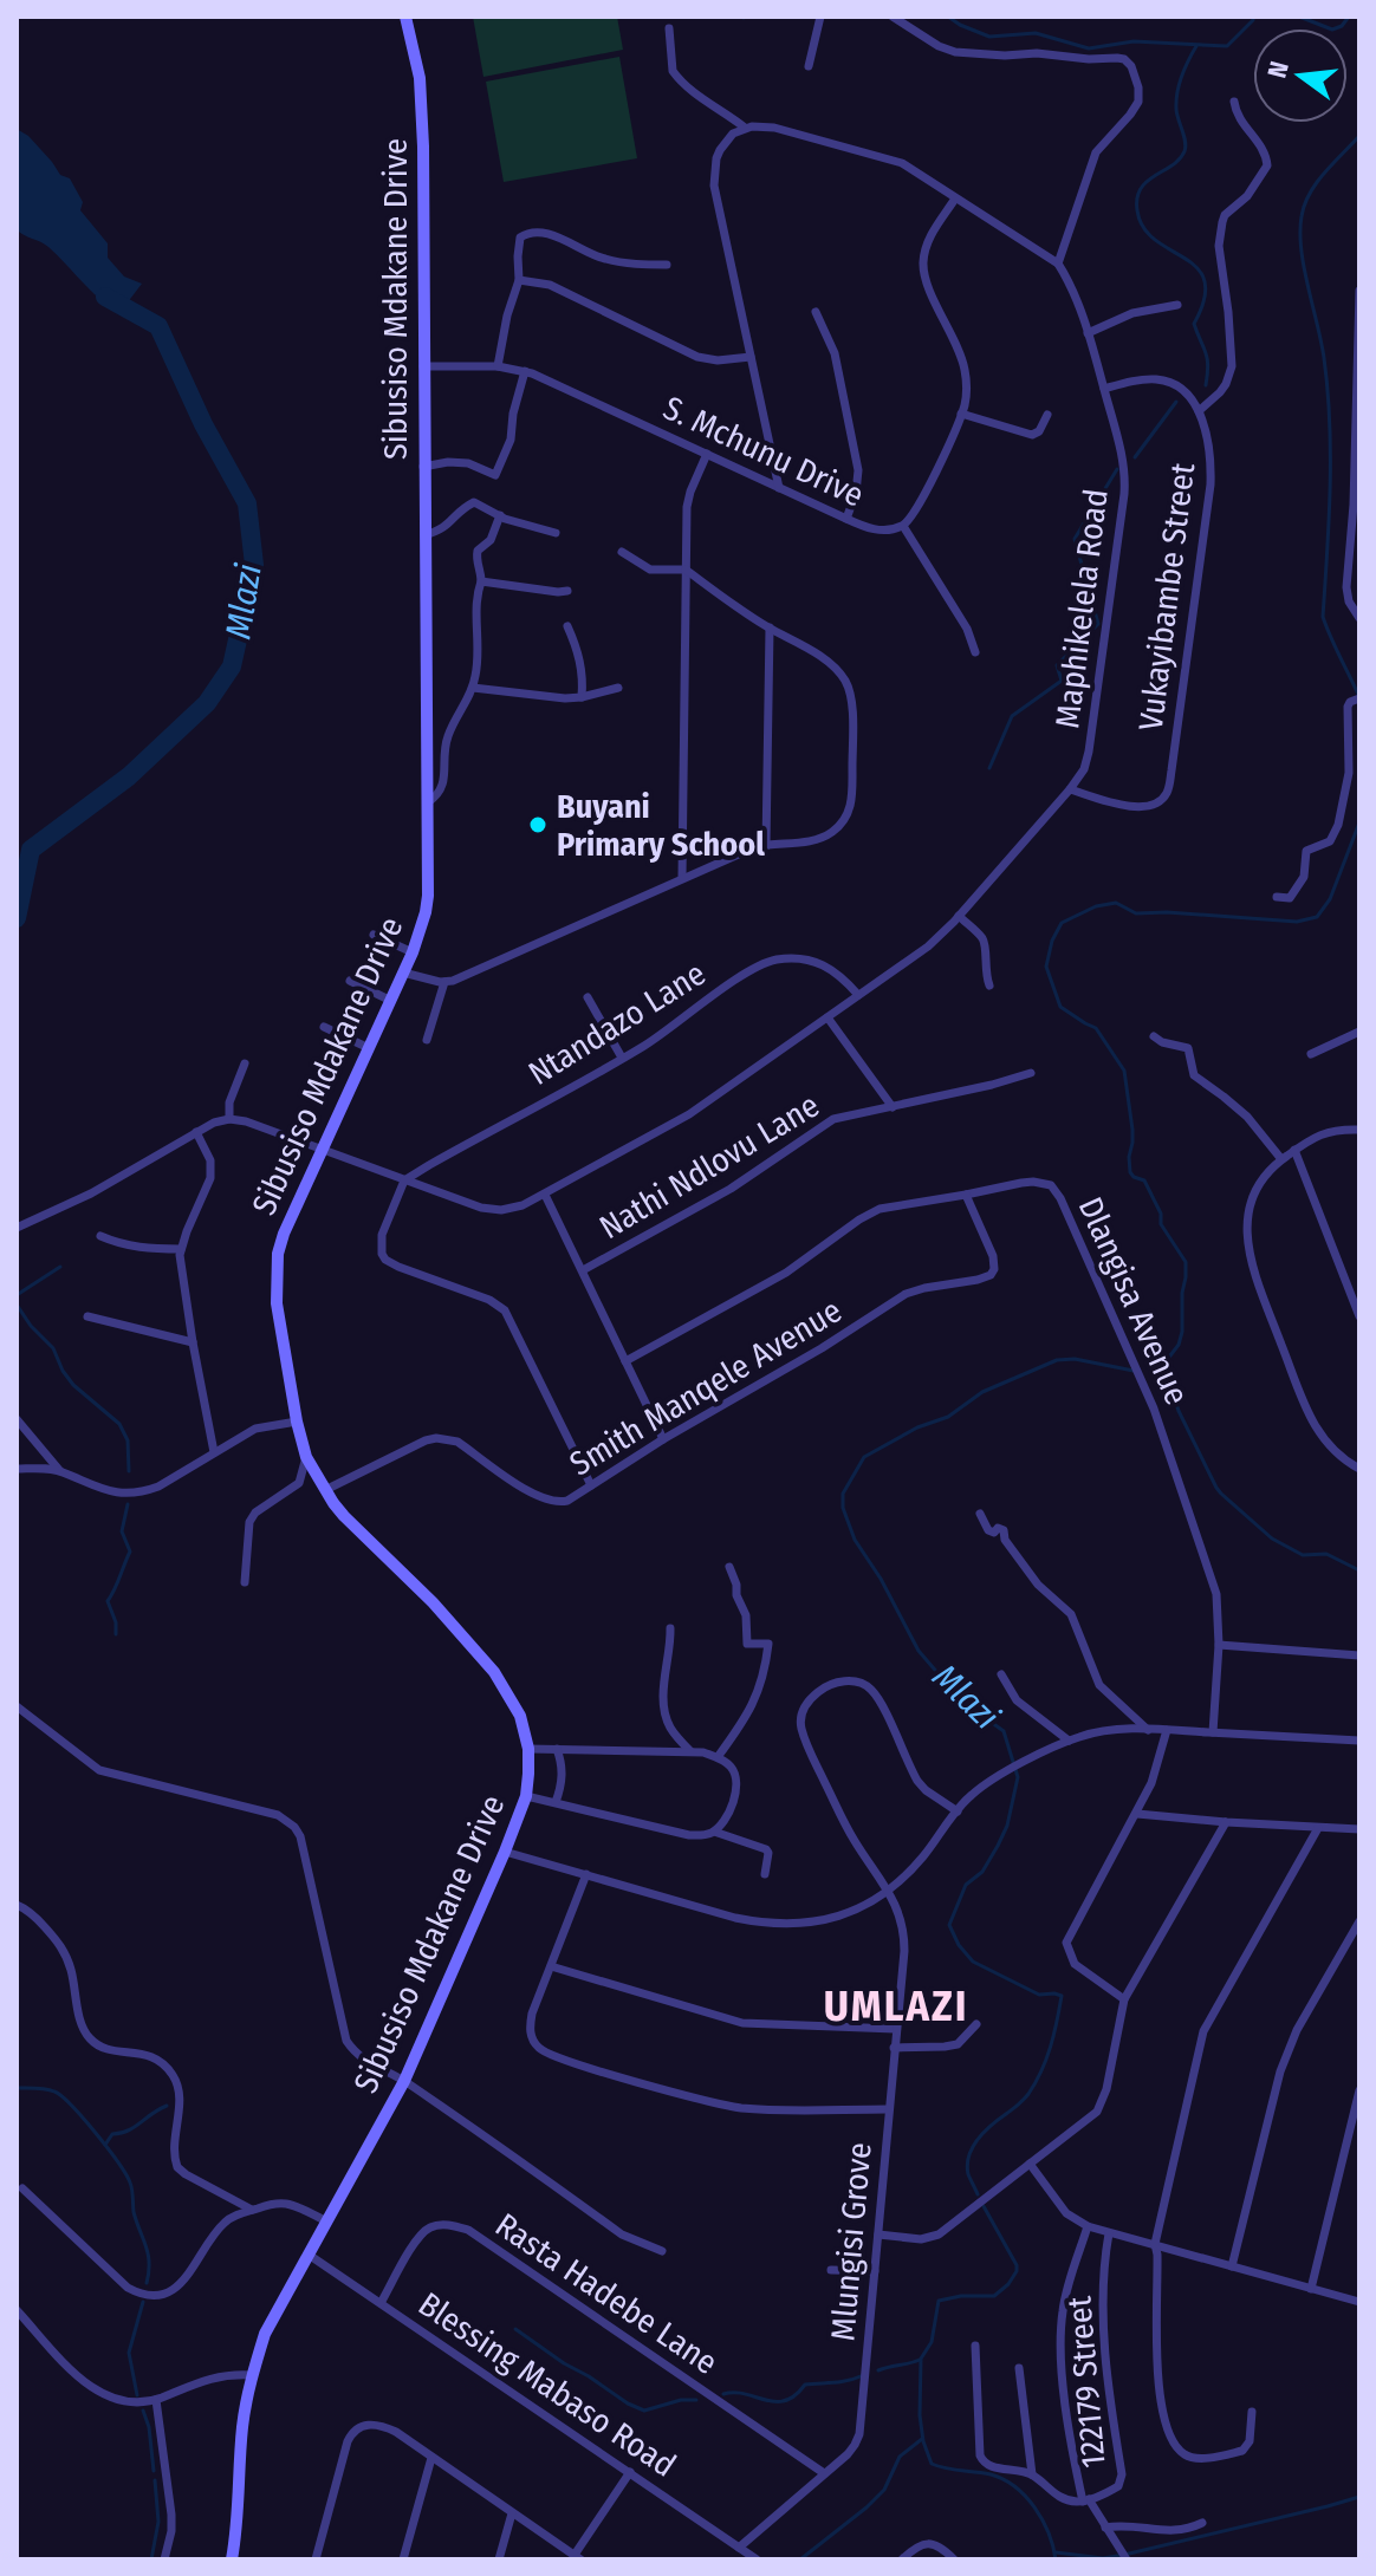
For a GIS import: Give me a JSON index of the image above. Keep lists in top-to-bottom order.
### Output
{
  "streets": {
    "street": [
      "Sibusiso Mdakane Drive",
      "S. Mchunu Drive",
      "Vukayibambe Street",
      "Maphikelela Road",
      "Ntandazo Lane",
      "Nathi Ndlovu Lane",
      "Dlangisa Avenue",
      "Smith Manqele Avenue",
      "Mlungisi Grove",
      "Rasta Hadebe Lane",
      "122179 Street",
      "Blessing Mabaso Road"
    ]
  },
  "crossings": [
    ["Sibusiso Mdakane Drive", "S. Mchunu Drive"],
    ["Sibusiso Mdakane Drive", "Maphikelela Road"],
    ["Sibusiso Mdakane Drive", "Smith Manqele Avenue"],
    ["Sibusiso Mdakane Drive", "Blessing Mabaso Road"],
    ["Vukayibambe Street", "Maphikelela Road"],
    ["Maphikelela Road", "Ntandazo Lane"],
    ["Dlangisa Avenue", "Smith Manqele Avenue"],
    ["Mlungisi Grove", "Rasta Hadebe Lane"],
    ["Mlungisi Grove", "Blessing Mabaso Road"],
    ["Rasta Hadebe Lane", "Blessing Mabaso Road"]
  ],
  "districts": ["UMLAZI"],
  "water": ["Mlazi"],
  "places": ["Buyani Primary School"],
  "north": "left"
}
